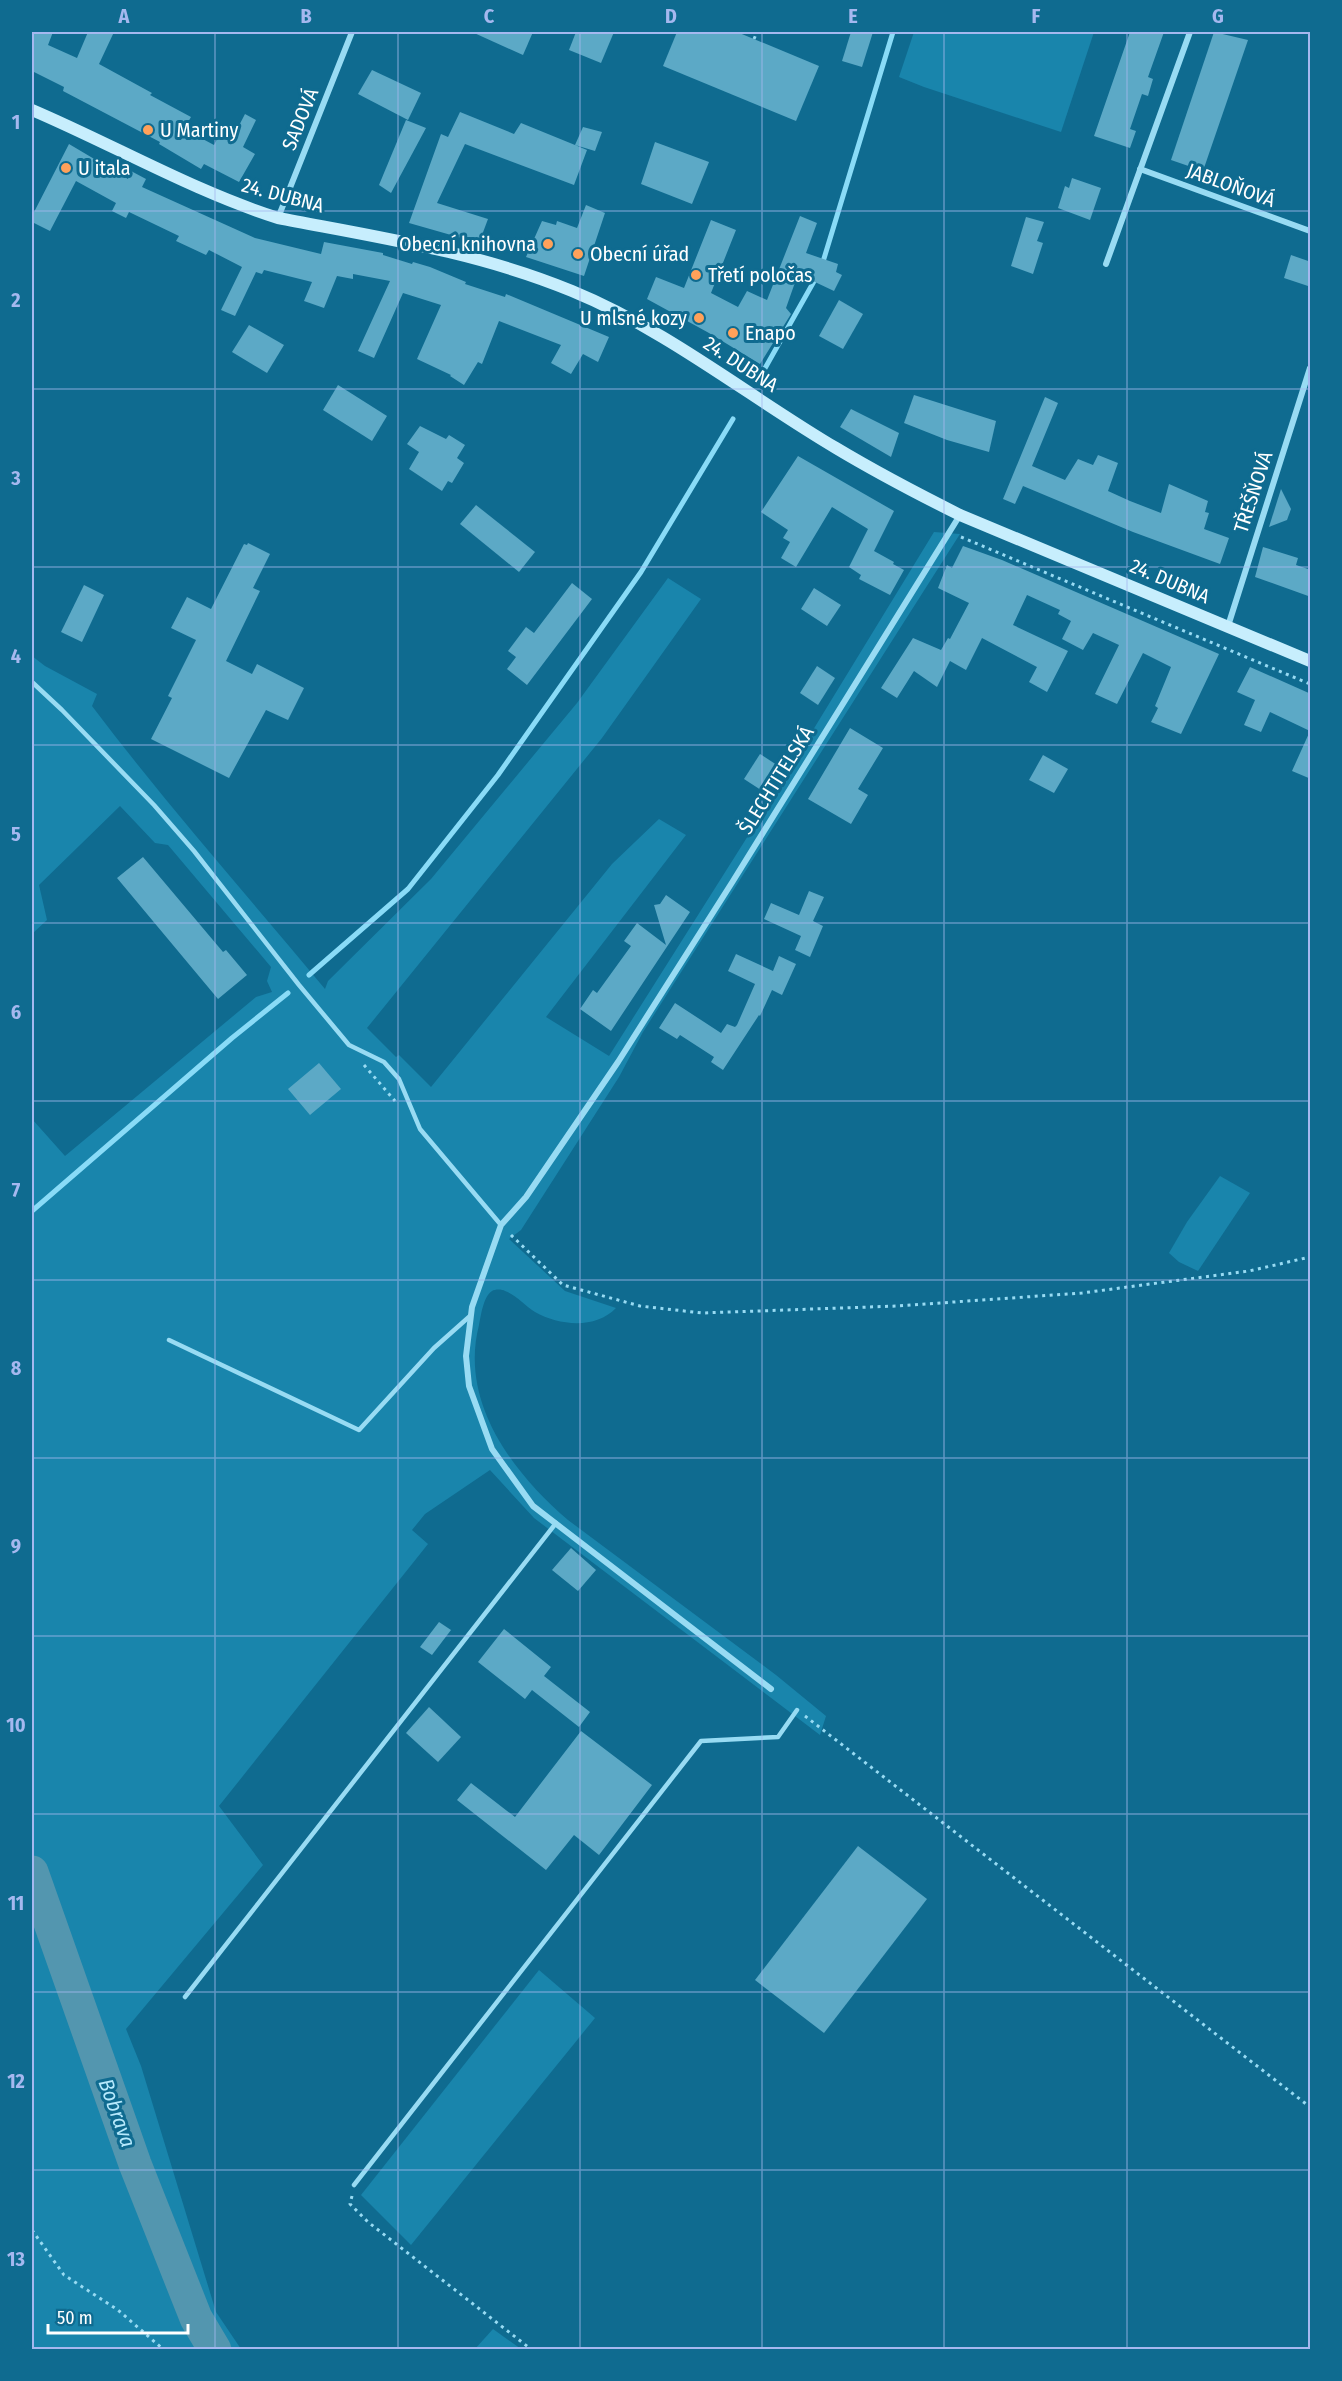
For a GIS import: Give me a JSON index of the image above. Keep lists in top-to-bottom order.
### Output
{
  "streets": {
    "main road": ["24. DUBNA"],
    "street": [
      "SADOVÁ",
      "JABLOŇOVÁ",
      "TŘEŠŇOVÁ",
      "ŠLECHTITELSKÁ"
    ]
  },
  "crossings": [
    ["SADOVÁ", "24. DUBNA"],
    ["24. DUBNA", "TŘEŠŇOVÁ"],
    ["24. DUBNA", "ŠLECHTITELSKÁ"]
  ],
  "water": ["Bobrava"],
  "places": [
    "U Martiny",
    "U itala",
    "Obecní knihovna",
    "Obecní úřad",
    "Třetí poločas",
    "U mlsné kozy",
    "Enapo"
  ],
  "scale_bar": "50 m",
  "grid": {
    "columns": [
      "A",
      "B",
      "C",
      "D",
      "E",
      "F",
      "G"
    ],
    "rows": [
      "1",
      "2",
      "3",
      "4",
      "5",
      "6",
      "7",
      "8",
      "9",
      "10",
      "11",
      "12",
      "13"
    ]
  }
}
